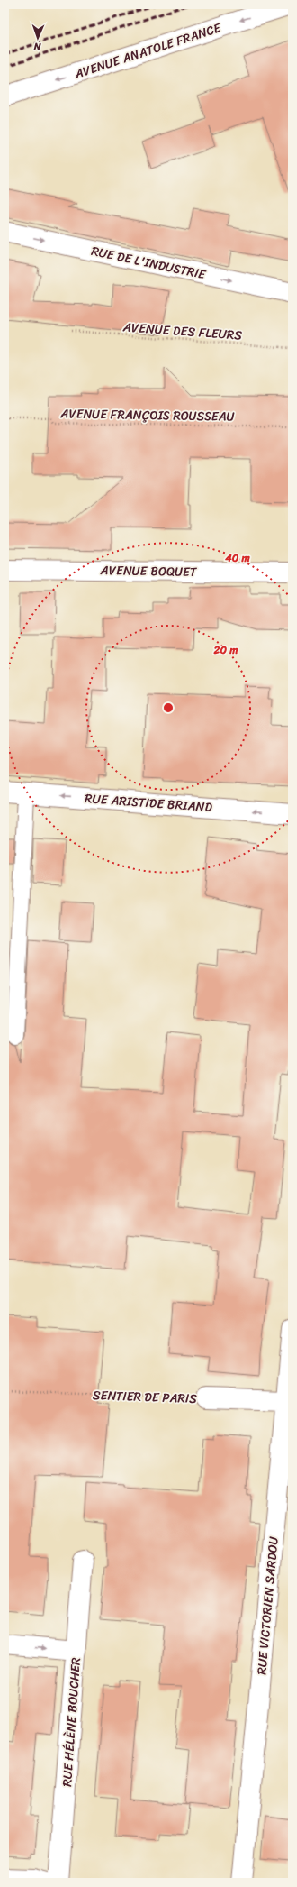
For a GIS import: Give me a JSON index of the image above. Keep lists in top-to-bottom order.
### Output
{
  "streets": {
    "street": [
      "AVENUE ANATOLE FRANCE",
      "RUE DE L'INDUSTRIE",
      "AVENUE BOQUET",
      "RUE ARISTIDE BRIAND",
      "SENTIER DE PARIS",
      "RUE VICTORIEN SARDOU",
      "RUE HÉLÈNE BOUCHER"
    ],
    "path": ["AVENUE DES FLEURS", "AVENUE FRANÇOIS ROUSSEAU"]
  },
  "crossings": [
    ["SENTIER DE PARIS", "RUE VICTORIEN SARDOU"]
  ],
  "one_way": ["AVENUE ANATOLE FRANCE", "RUE DE L'INDUSTRIE", "RUE ARISTIDE BRIAND"],
  "north": "bottom",
  "rings": ["40 m", "20 m"]
}
